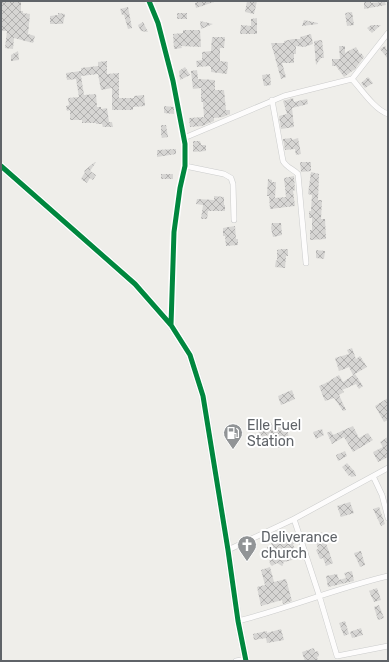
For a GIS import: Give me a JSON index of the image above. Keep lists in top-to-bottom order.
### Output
{
  "places": {
    "fuel station": ["Elle Fuel Station"],
    "church": ["Deliverance church"]
  }
}
